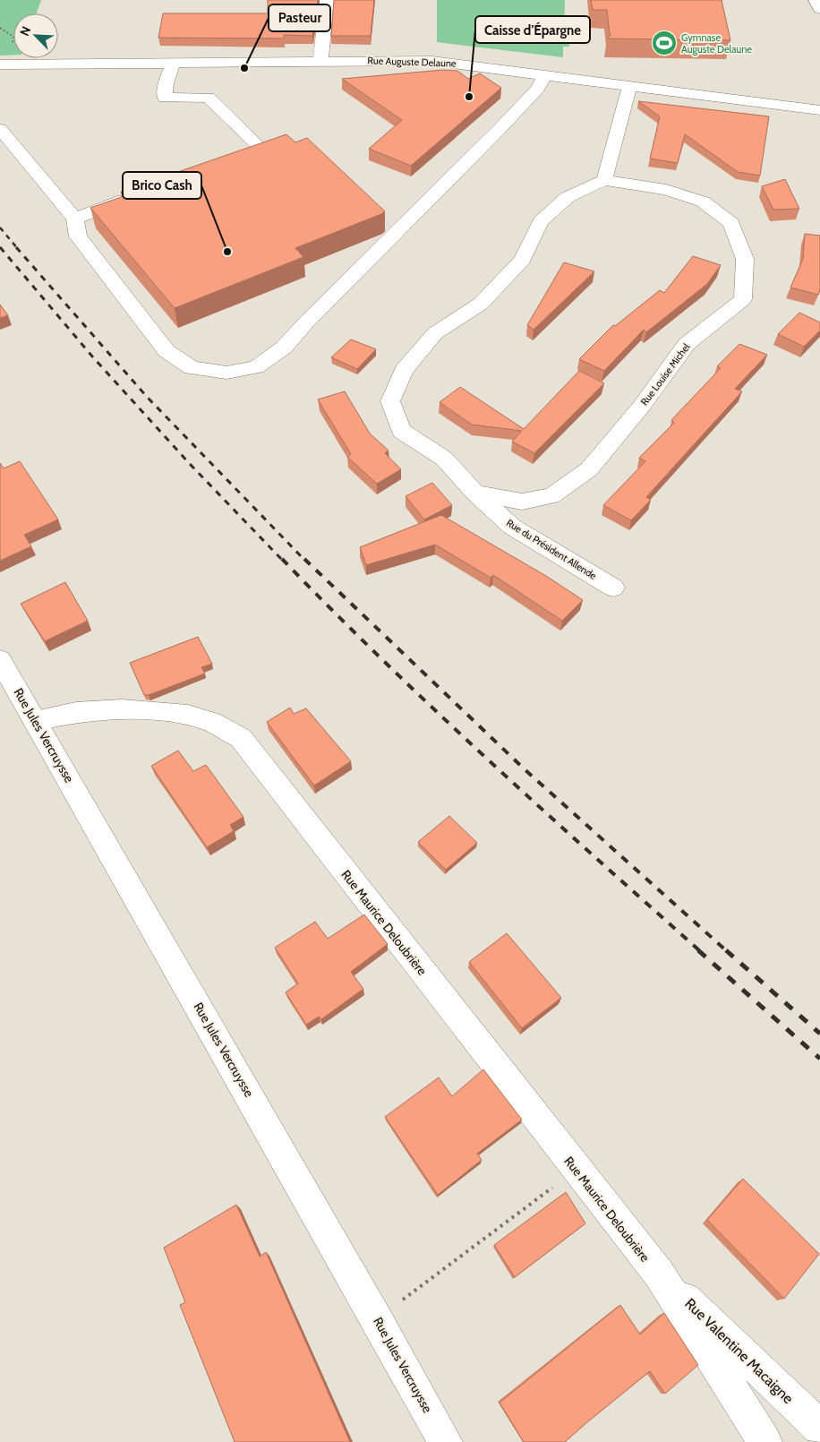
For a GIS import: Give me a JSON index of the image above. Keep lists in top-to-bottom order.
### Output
{
  "streets": {
    "street": [
      "Rue Auguste Delaune",
      "Rue Louise Michel",
      "Rue du Président Allende",
      "Rue Jules Vercruysse",
      "Rue Maurice Deloubrière",
      "Rue Valentine Macaigne"
    ]
  },
  "crossings": [
    ["Rue Louise Michel", "Rue du Président Allende"],
    ["Rue Jules Vercruysse", "Rue Maurice Deloubrière"],
    ["Rue Maurice Deloubrière", "Rue Valentine Macaigne"]
  ],
  "places": {
    "sports": ["Gymnase Auguste Delaune"],
    "other": ["Pasteur", "Caisse d'Épargne", "Brico Cash"]
  },
  "north": "top left"
}
